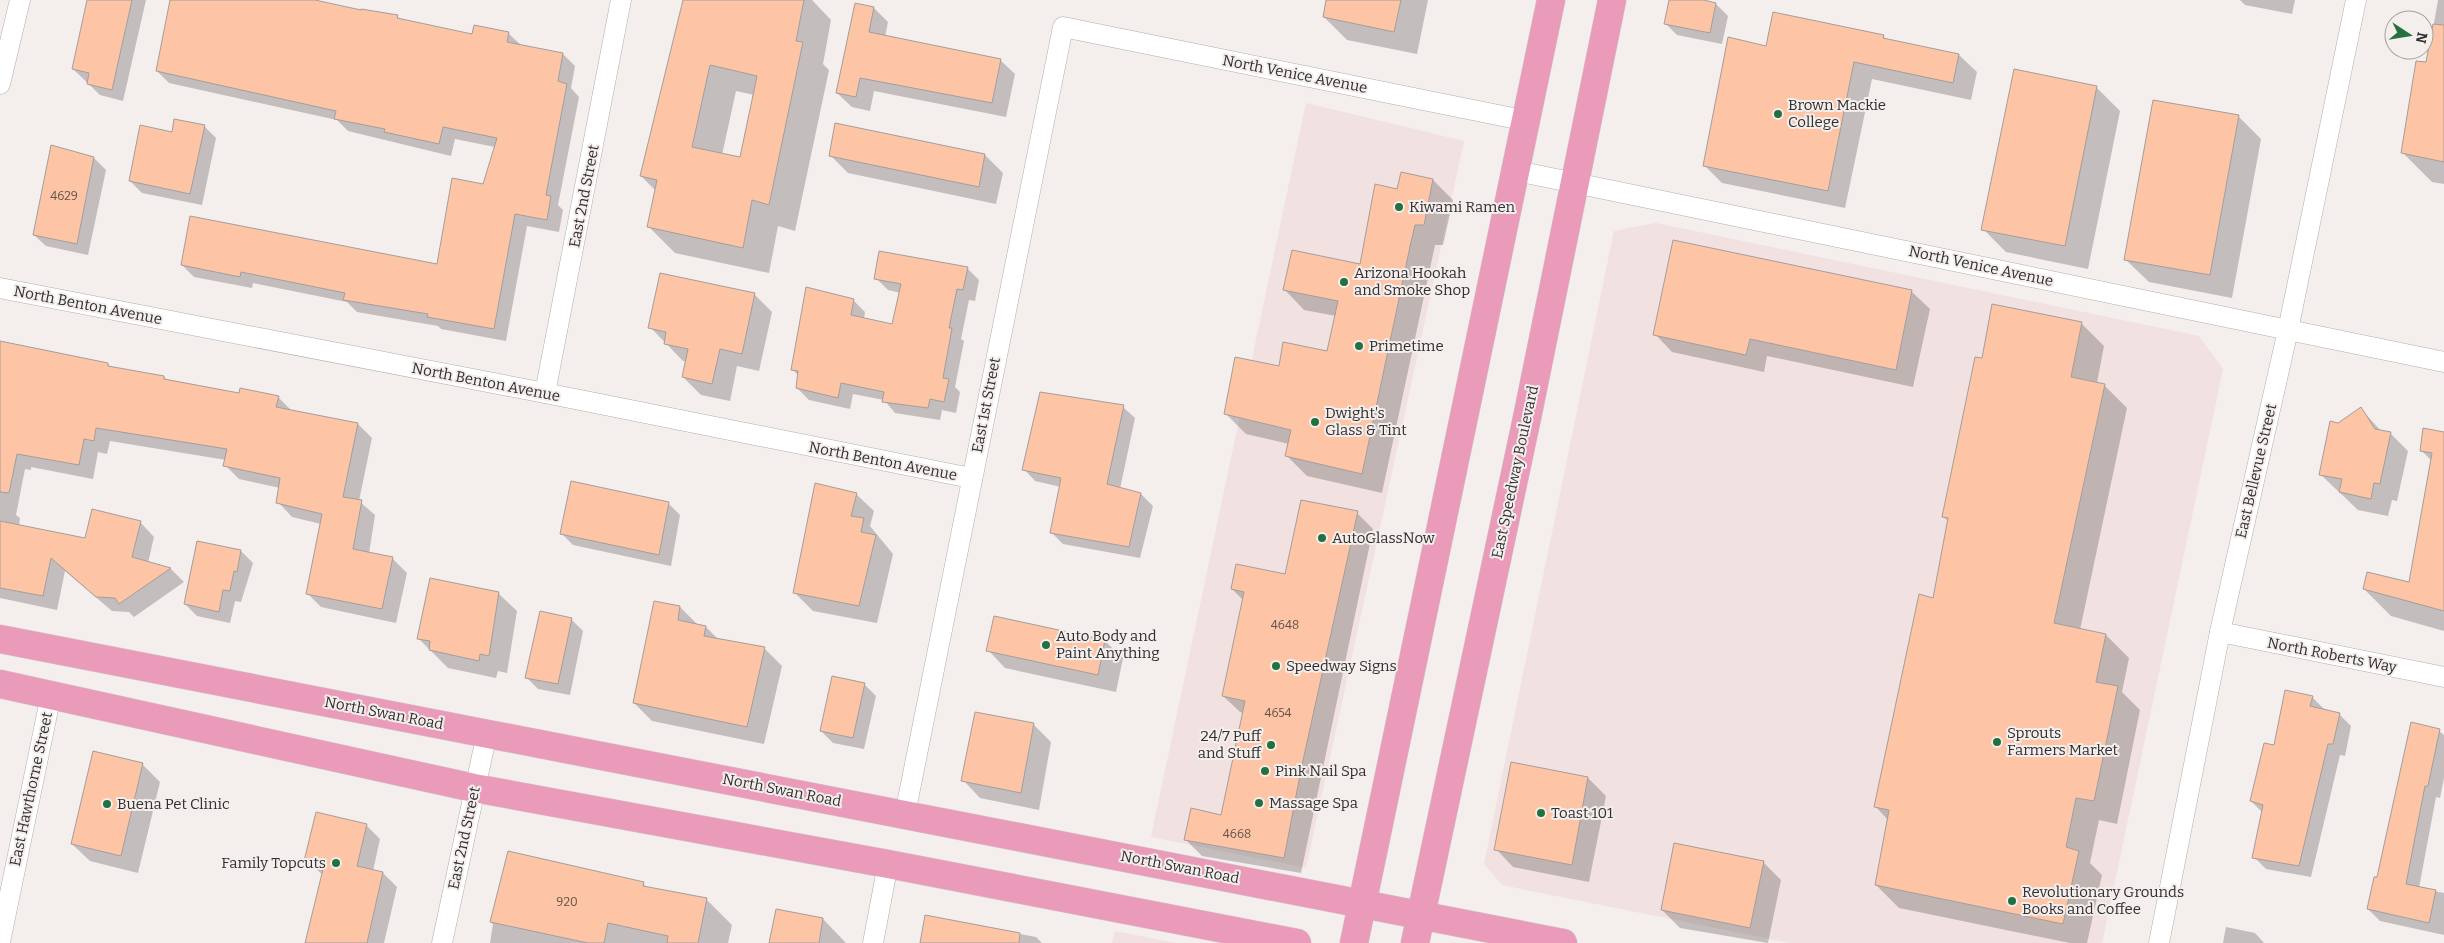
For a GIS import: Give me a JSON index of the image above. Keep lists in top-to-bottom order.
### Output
{
  "streets": {
    "main road": ["East Speedway Boulevard", "North Swan Road"],
    "street": [
      "North Venice Avenue",
      "East 2nd Street",
      "North Benton Avenue",
      "East 1st Street",
      "East Bellevue Street",
      "North Roberts Way",
      "East Hawthorne Street"
    ]
  },
  "crossings": [
    ["North Venice Avenue", "East 1st Street"],
    ["North Venice Avenue", "East Bellevue Street"],
    ["North Venice Avenue", "East Speedway Boulevard"],
    ["East 2nd Street", "North Benton Avenue"],
    ["East 2nd Street", "North Swan Road"],
    ["North Benton Avenue", "East 1st Street"],
    ["East 1st Street", "North Swan Road"],
    ["East Bellevue Street", "North Roberts Way"],
    ["East Speedway Boulevard", "North Swan Road"]
  ],
  "places": [
    "Brown Mackie College",
    "Kiwami Ramen",
    "Arizona Hookah and Smoke Shop",
    "Primetime",
    "Dwight's Glass & Tint",
    "AutoGlassNow",
    "Auto Body and Paint Anything",
    "Speedway Signs",
    "Sprouts Farmers Market",
    "24/7 Puff and Stuff",
    "Pink Nail Spa",
    "Massage Spa",
    "Buena Pet Clinic",
    "Toast 101",
    "Family Topcuts",
    "Revolutionary Grounds Books and Coffee"
  ],
  "house_numbers": [
    "4629",
    "4648",
    "4654",
    "4668",
    "920"
  ],
  "north": "right"
}
